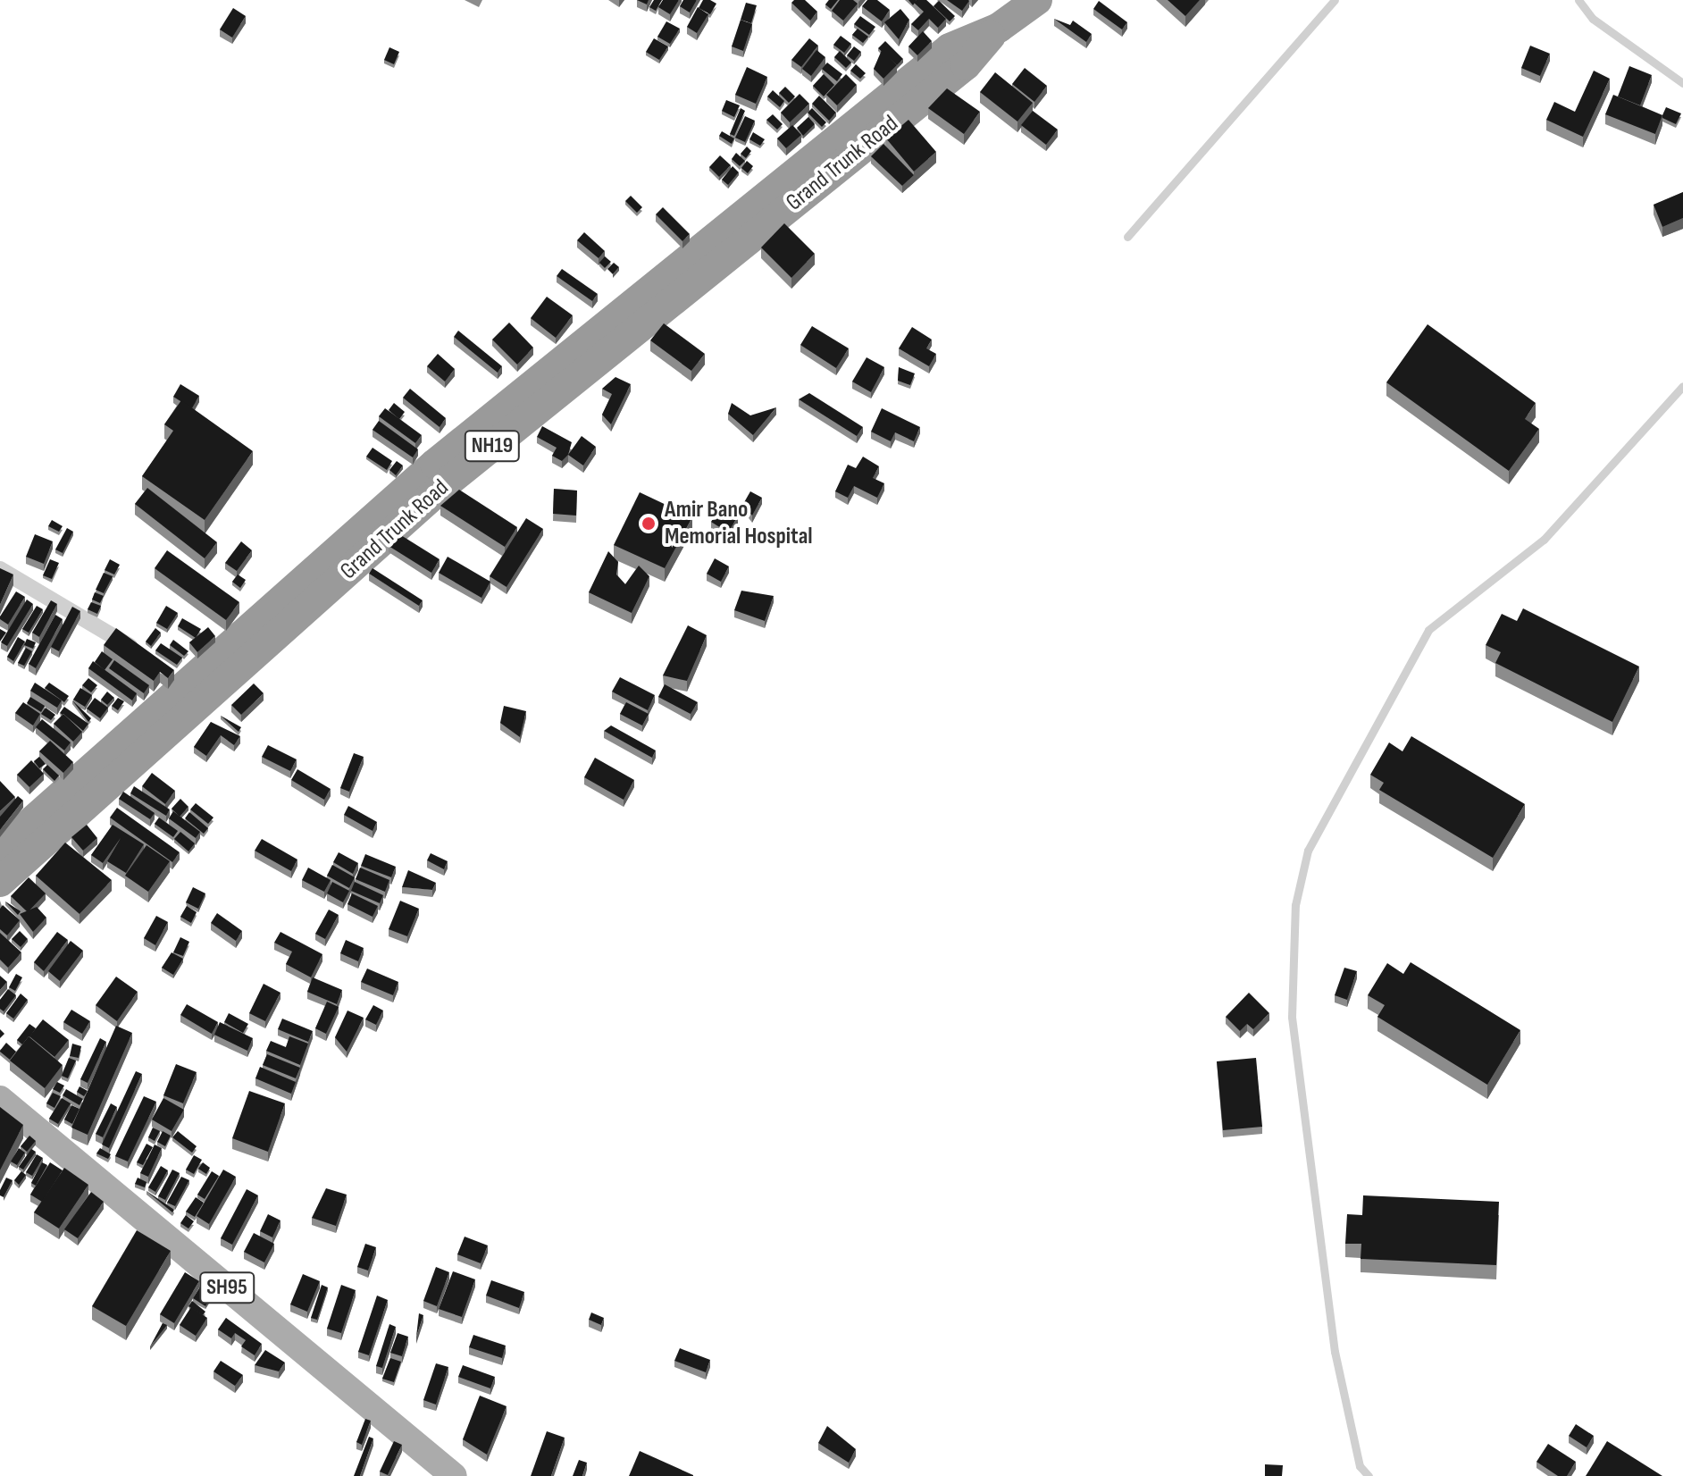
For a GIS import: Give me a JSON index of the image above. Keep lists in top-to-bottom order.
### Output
{
  "streets": {
    "highway": ["Grand Trunk Road", "NH19"],
    "main road": ["SH95"]
  },
  "places": ["Amir Bano Memorial Hospital"]
}
